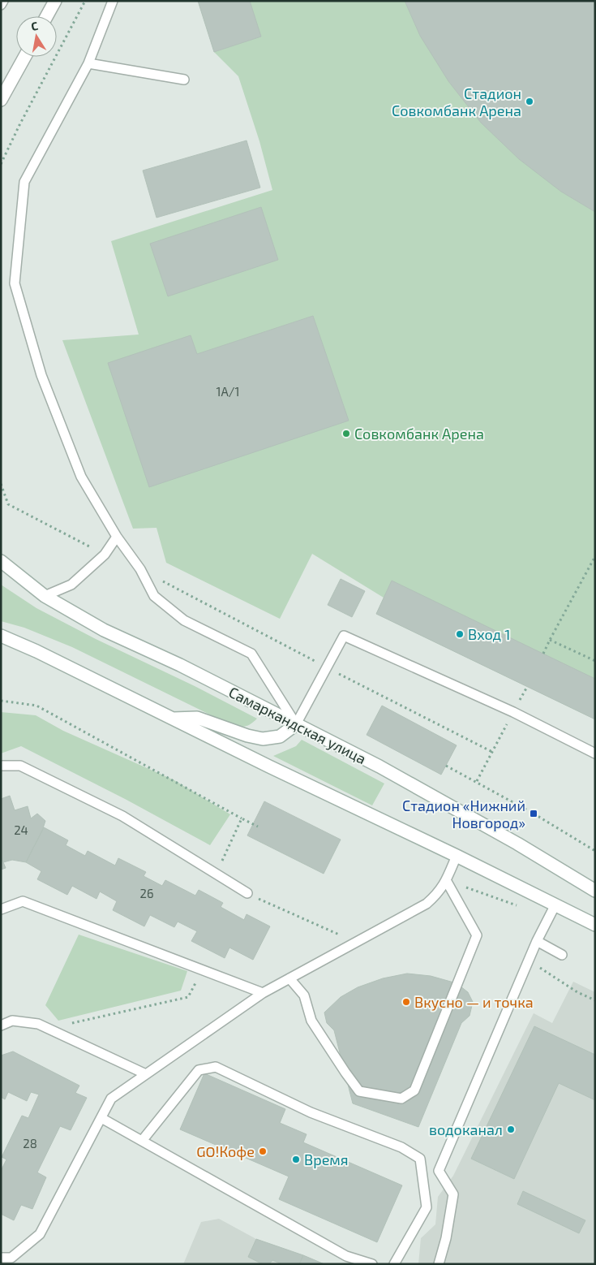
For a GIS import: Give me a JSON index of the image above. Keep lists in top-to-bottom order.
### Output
{
  "streets": {
    "main road": ["Самаркандская улица"]
  },
  "places": {
    "other": [
      "Стадион Совкомбанк Арена",
      "Совкомбанк Арена",
      "Вход 1",
      "Вкусно — и точка",
      "водоканал",
      "GO!Кофе",
      "Время"
    ],
    "transit": ["Стадион «Нижний Новгород»"]
  },
  "house_numbers": [
    "1А/1",
    "24",
    "26",
    "28"
  ],
  "north": "top"
}
